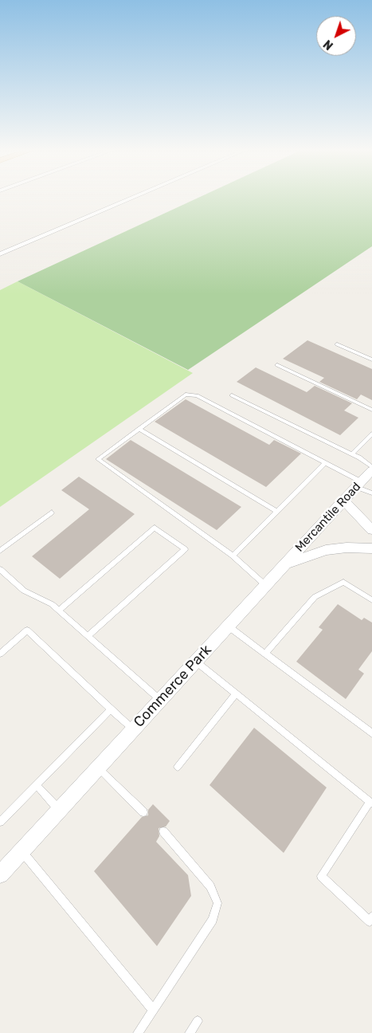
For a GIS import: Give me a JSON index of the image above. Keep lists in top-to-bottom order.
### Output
{
  "streets": {
    "street": ["Mercantile Road", "Commerce Park"]
  },
  "crossings": [
    ["Mercantile Road", "Commerce Park"]
  ],
  "north": "bottom left"
}
